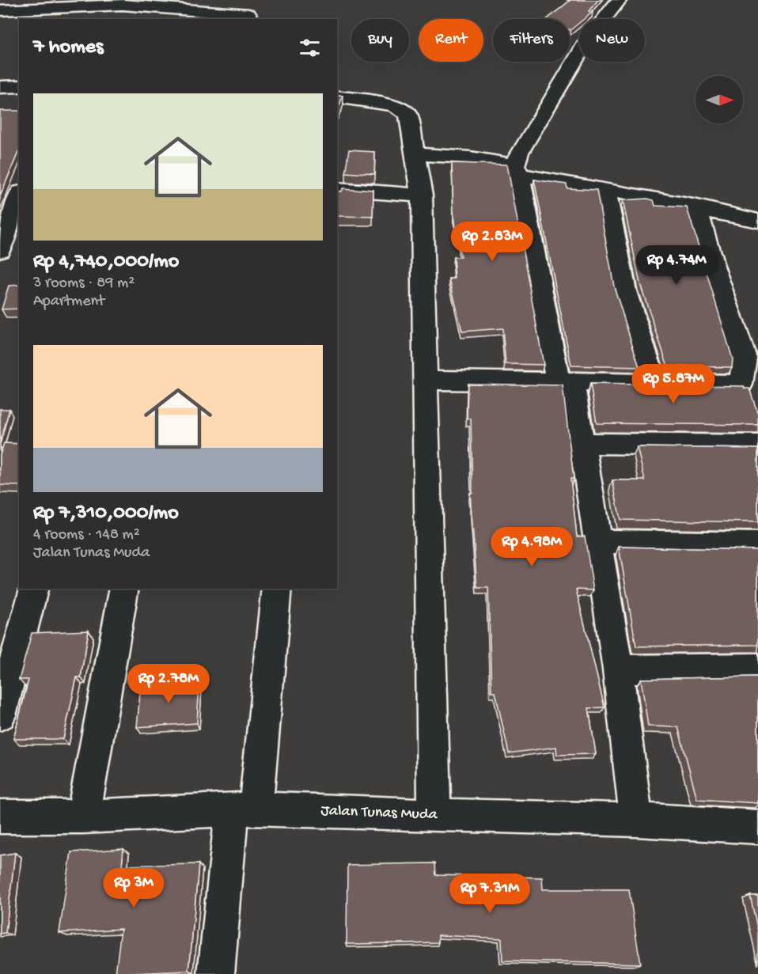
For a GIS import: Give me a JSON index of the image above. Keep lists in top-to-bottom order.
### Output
{
  "streets": {
    "street": ["Jalan Tunas Muda"]
  },
  "north": "right",
  "page": {
    "chip": [
      "Buy",
      "Rent",
      "Filters",
      "New"
    ],
    "heading": "7 homes",
    "list": [
      {
        "name": "Rp 4,740,000/mo",
        "note": "3 rooms · 89 m² · Apartment"
      },
      {
        "name": "Rp 7,310,000/mo",
        "note": "4 rooms · 148 m² · Jalan Tunas Muda"
      }
    ],
    "price": [
      "Rp 2.83M",
      "Rp 4.74M",
      "Rp 5.87M",
      "Rp 4.98M",
      "Rp 2.78M",
      "Rp 3M",
      "Rp 7.31M"
    ]
  }
}
